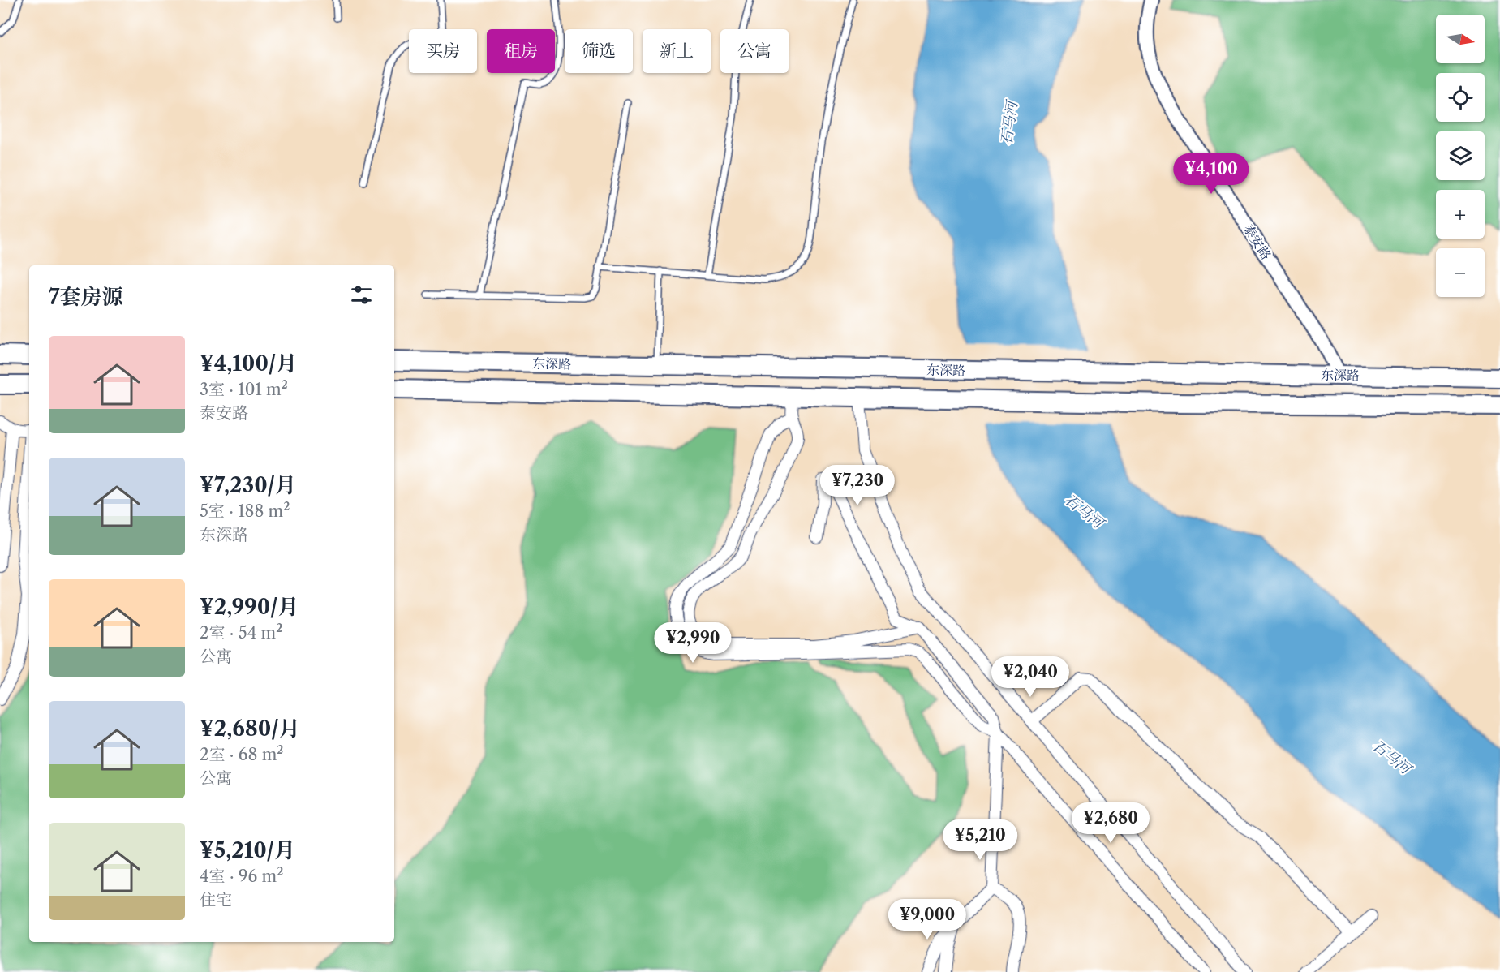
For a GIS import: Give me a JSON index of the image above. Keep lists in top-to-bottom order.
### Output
{
  "streets": {
    "highway": ["东深路"],
    "street": ["泰安路"]
  },
  "crossings": [
    ["泰安路", "东深路"]
  ],
  "water": ["石马河"],
  "north": "right",
  "page": {
    "map_buttons": ["+", "−"],
    "chip": [
      "买房",
      "租房",
      "筛选",
      "新上",
      "公寓"
    ],
    "price": [
      "¥4,100",
      "¥7,230",
      "¥2,990",
      "¥2,040",
      "¥2,680",
      "¥5,210",
      "¥9,000"
    ],
    "heading": "7套房源",
    "list": [
      {
        "name": "¥4,100/月",
        "note": "3室 · 101 m² · 泰安路"
      },
      {
        "name": "¥7,230/月",
        "note": "5室 · 188 m² · 东深路"
      },
      {
        "name": "¥2,990/月",
        "note": "2室 · 54 m² · 公寓"
      },
      {
        "name": "¥2,680/月",
        "note": "2室 · 68 m² · 公寓"
      },
      {
        "name": "¥5,210/月",
        "note": "4室 · 96 m² · 住宅"
      }
    ]
  }
}
